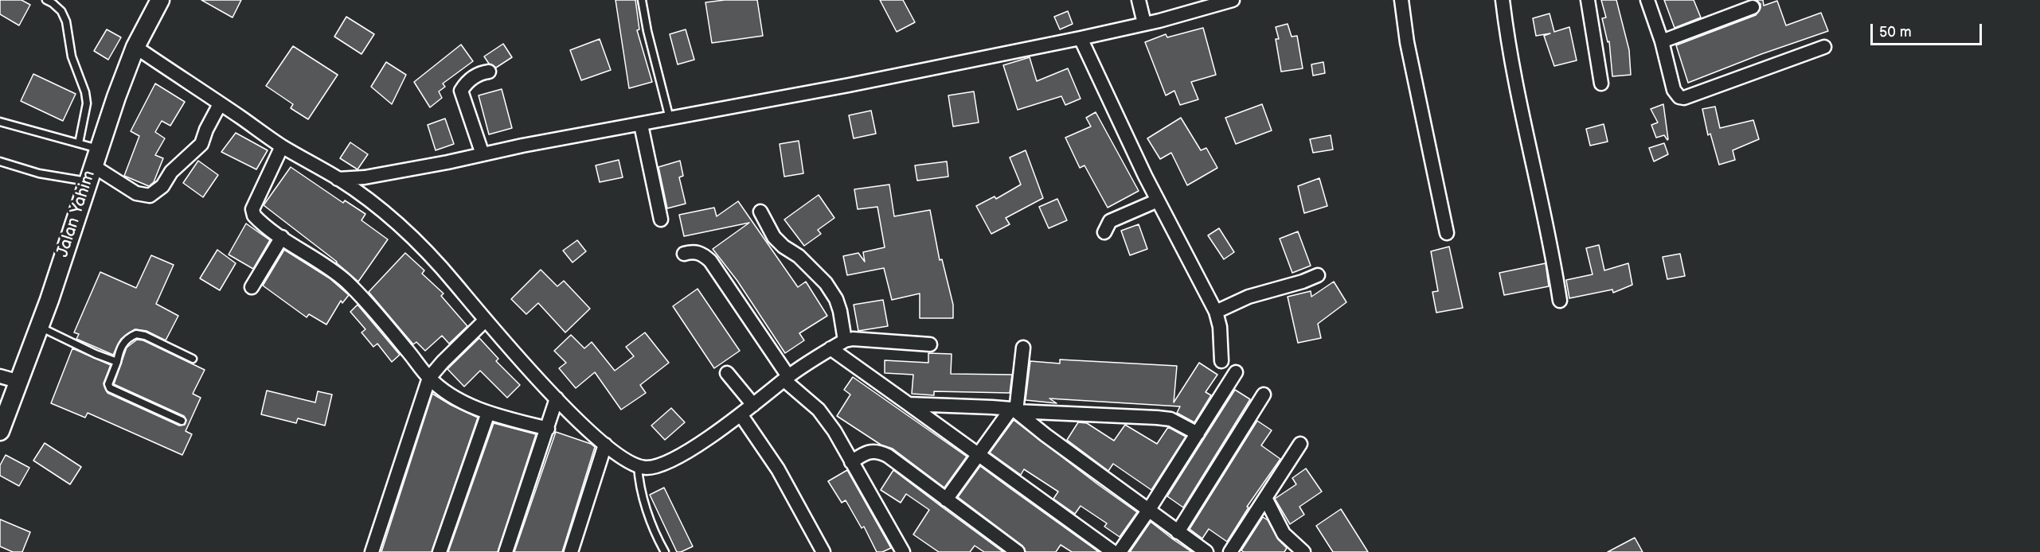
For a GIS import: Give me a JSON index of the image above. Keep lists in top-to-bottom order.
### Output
{
  "streets": {
    "street": ["Jalan Yahim"]
  },
  "scale_bar": "50 m"
}
